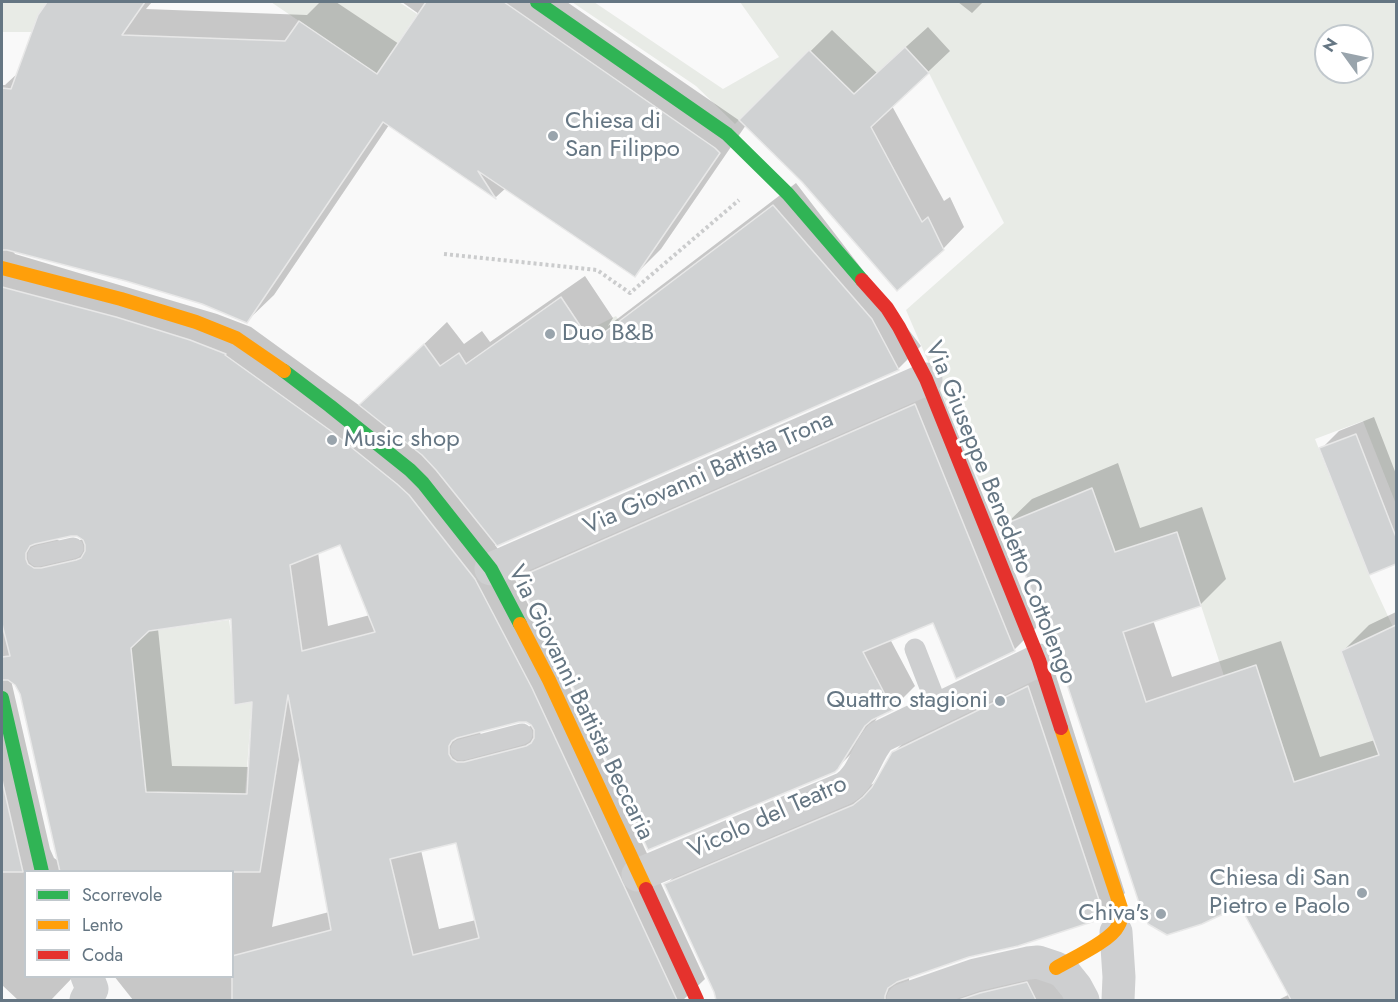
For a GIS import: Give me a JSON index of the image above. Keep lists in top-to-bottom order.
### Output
{
  "streets": {
    "street": [
      "Via Giovanni Battista Trona",
      "Via Giuseppe Benedetto Cottolengo",
      "Via Giovanni Battista Beccaria",
      "Vicolo del Teatro"
    ]
  },
  "crossings": [
    ["Via Giovanni Battista Trona", "Via Giuseppe Benedetto Cottolengo"],
    ["Via Giovanni Battista Trona", "Via Giovanni Battista Beccaria"],
    ["Via Giuseppe Benedetto Cottolengo", "Vicolo del Teatro"],
    ["Via Giovanni Battista Beccaria", "Vicolo del Teatro"]
  ],
  "places": [
    "Chiesa di San Filippo",
    "Duo B&B",
    "Music shop",
    "Quattro stagioni",
    "Chiesa di San Pietro e Paolo",
    "Chiva's"
  ],
  "legend": ["Scorrevole", "Lento", "Coda"],
  "north": "top left"
}
